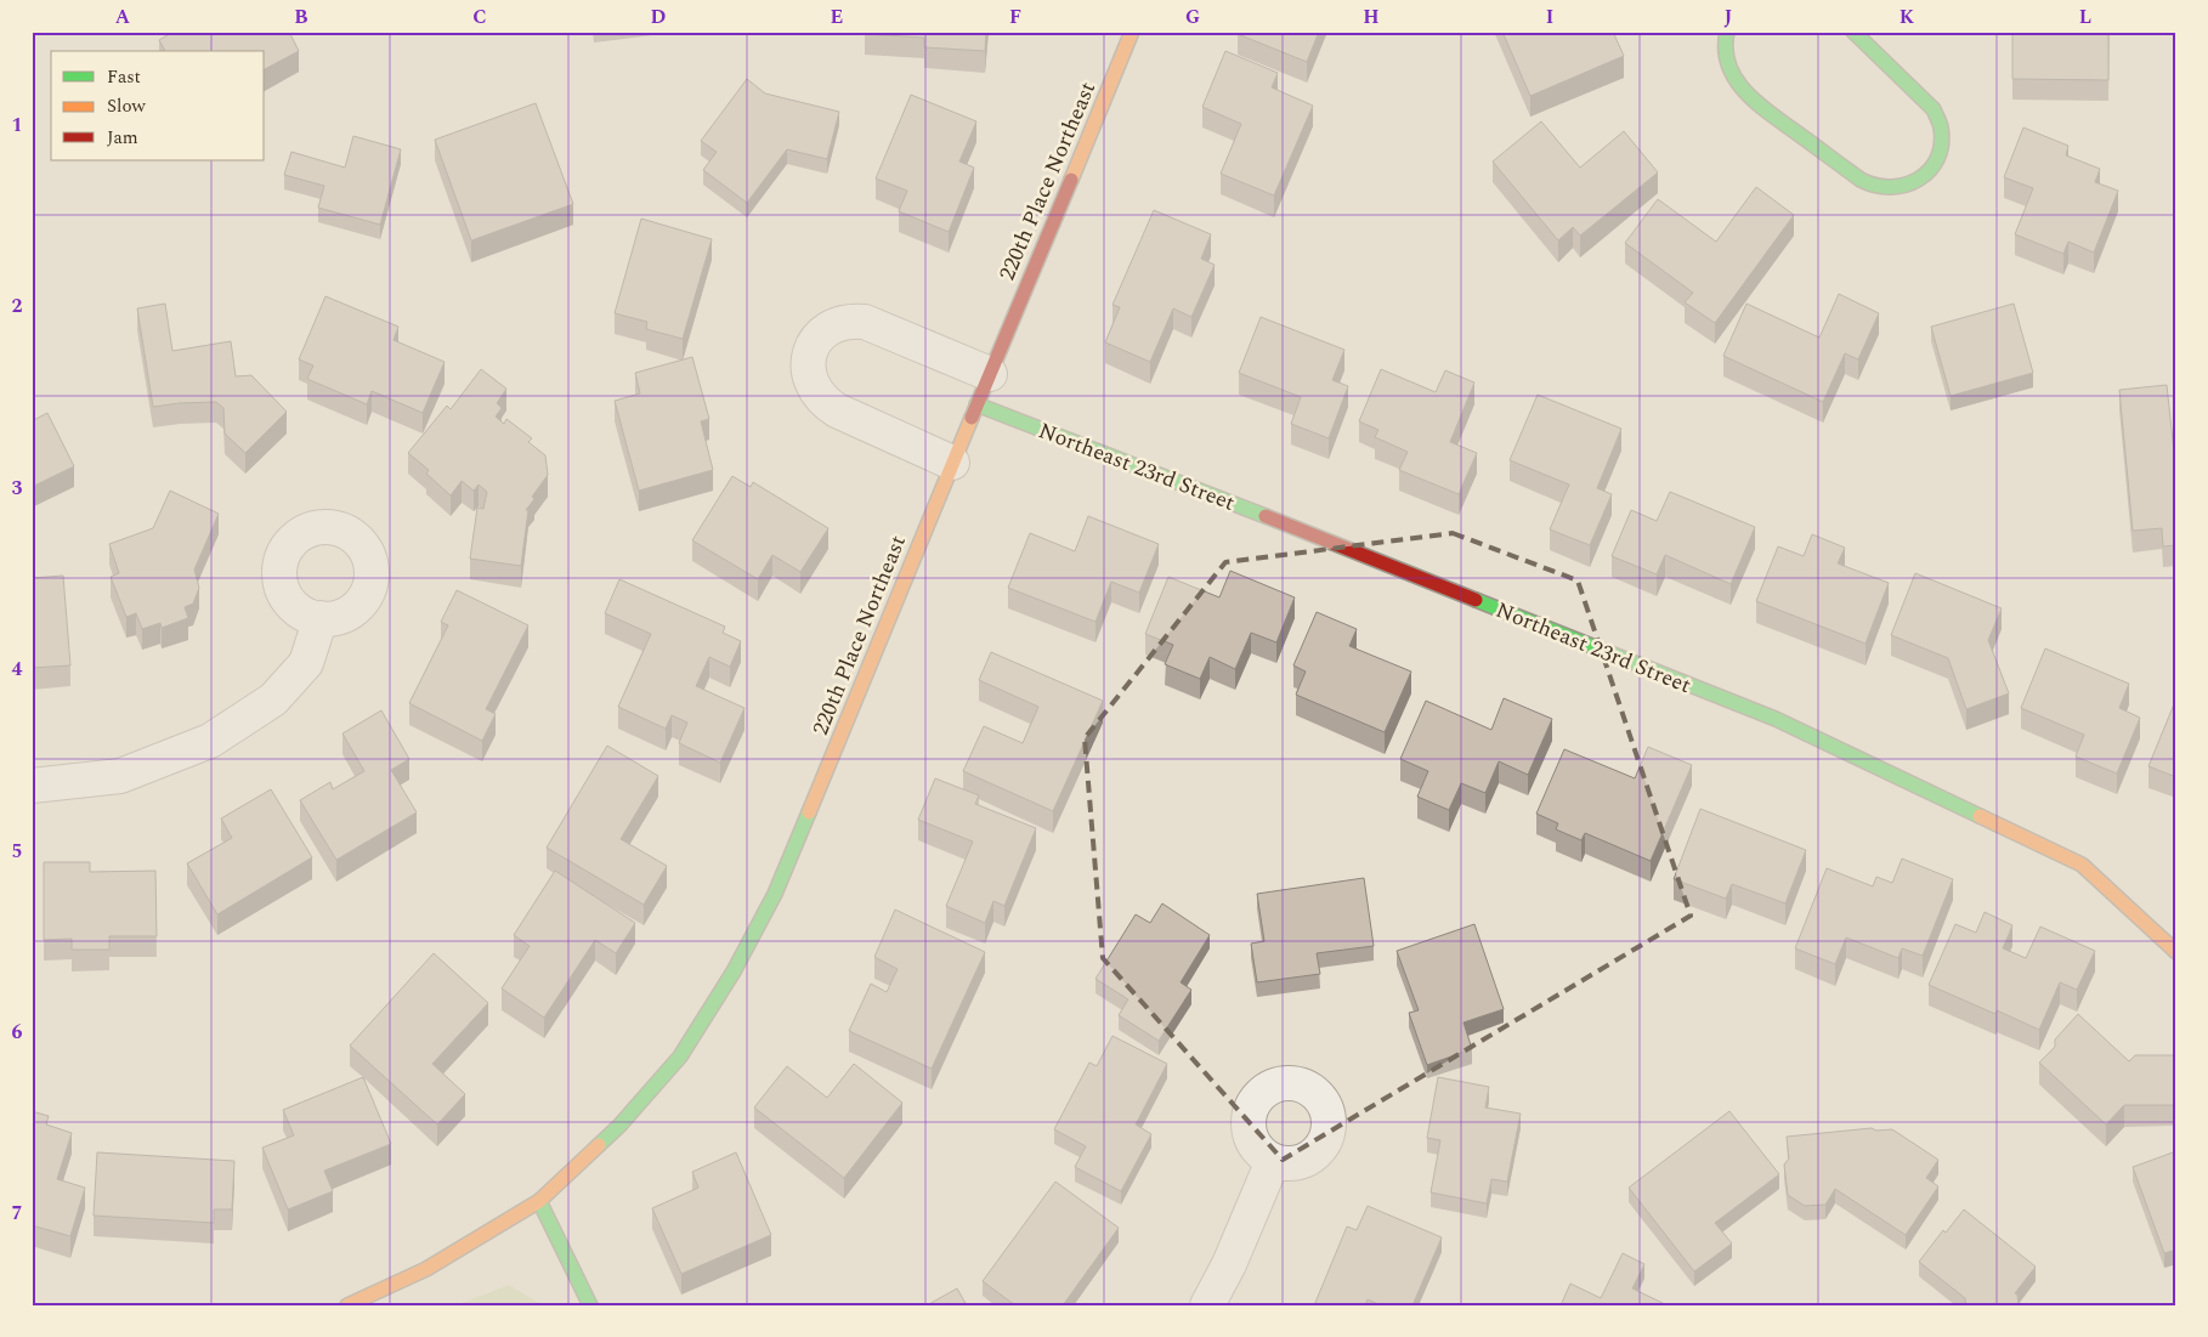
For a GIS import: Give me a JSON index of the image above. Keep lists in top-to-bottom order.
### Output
{
  "streets": {
    "street": ["220th Place Northeast", "Northeast 23rd Street"]
  },
  "crossings": [
    ["220th Place Northeast", "Northeast 23rd Street"]
  ],
  "legend": ["Fast", "Slow", "Jam"],
  "grid": {
    "columns": [
      "A",
      "B",
      "C",
      "D",
      "E",
      "F",
      "G",
      "H",
      "I",
      "J",
      "K",
      "L"
    ],
    "rows": [
      "1",
      "2",
      "3",
      "4",
      "5",
      "6",
      "7"
    ]
  }
}
